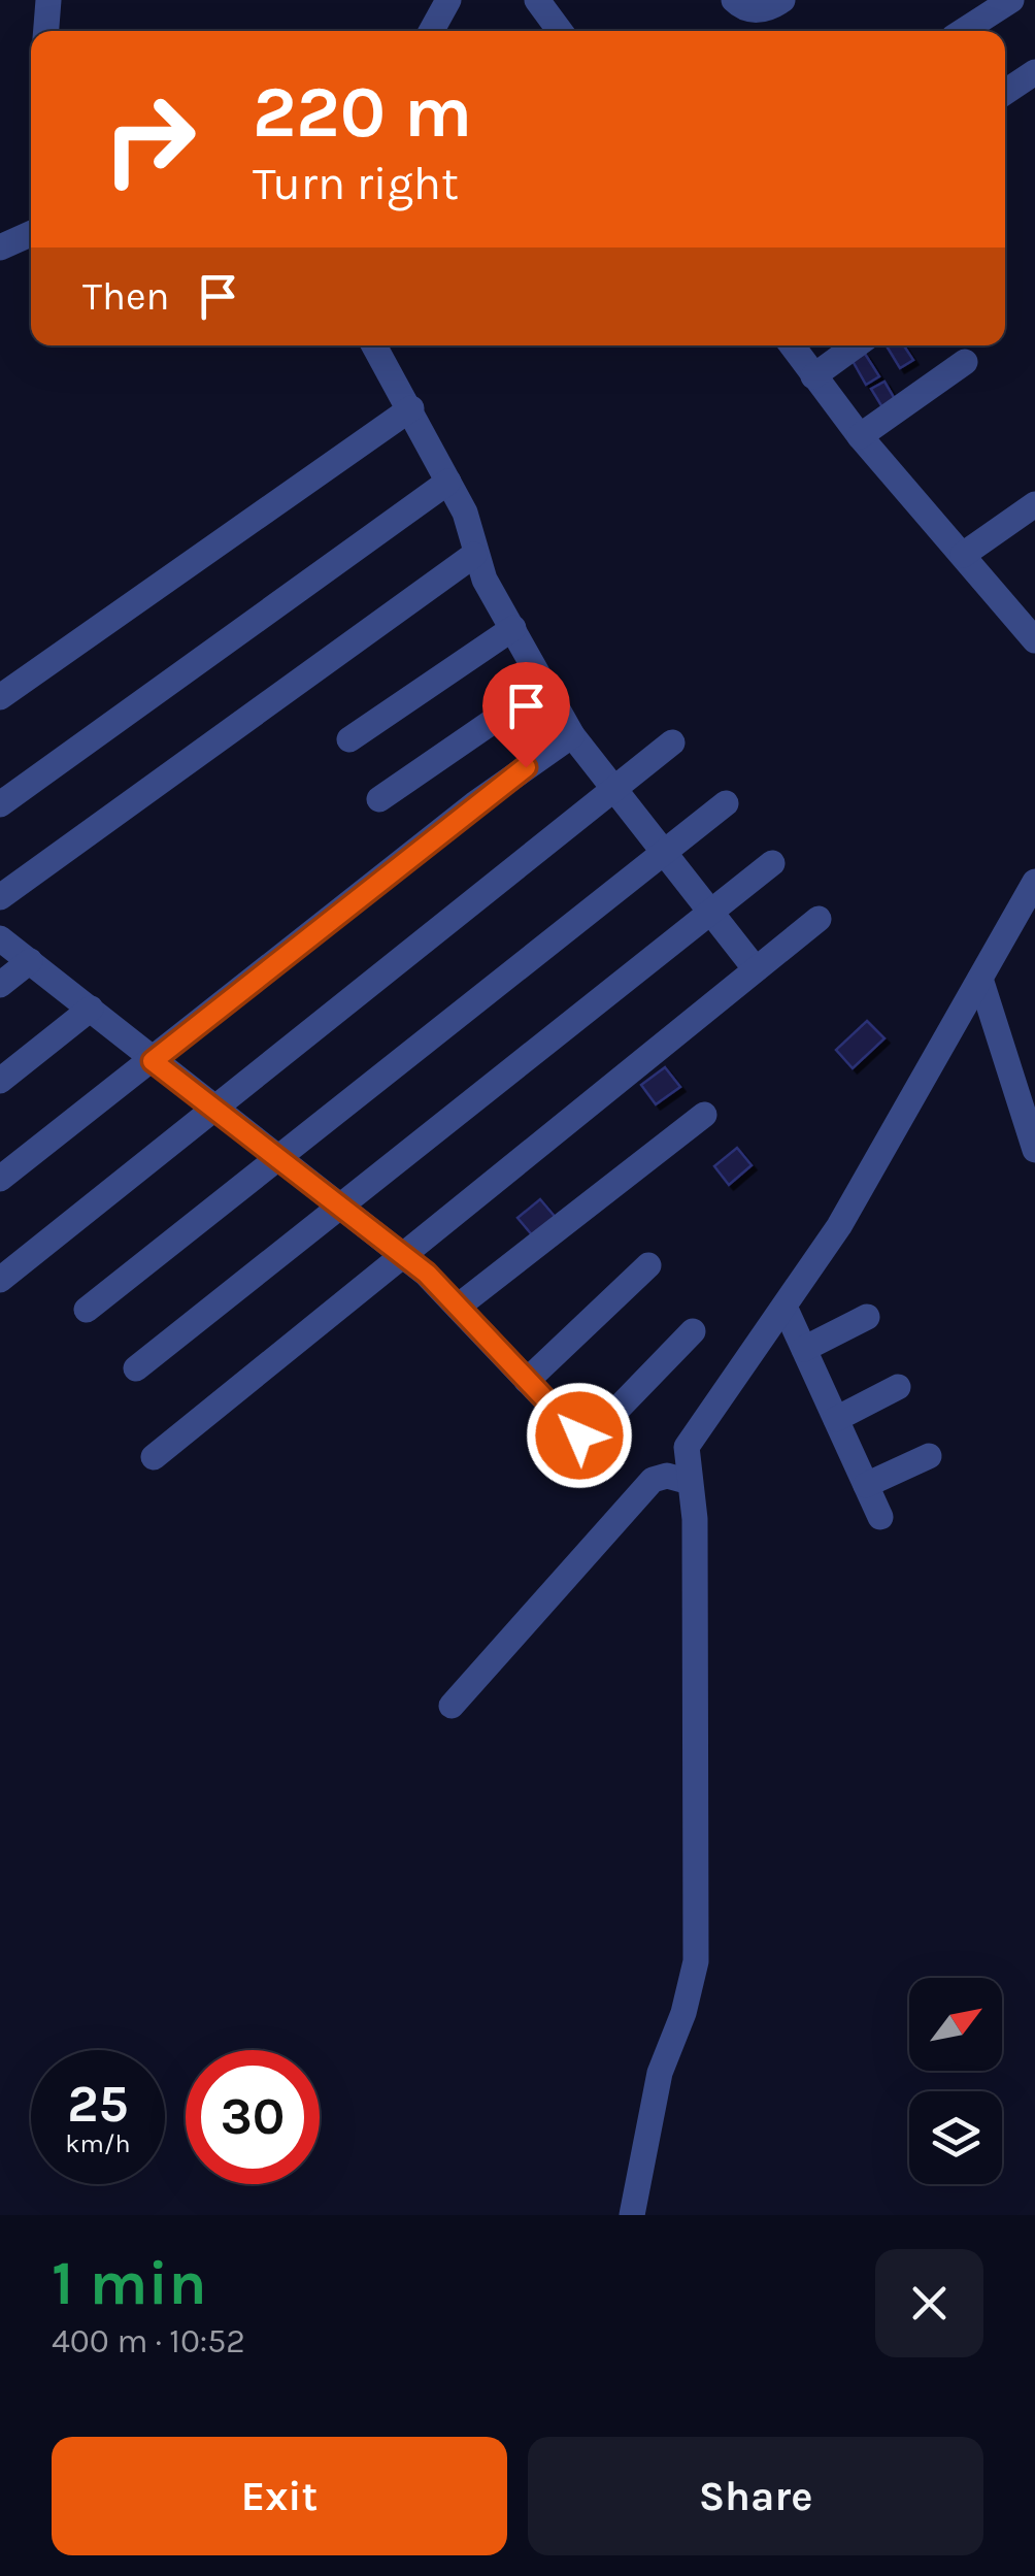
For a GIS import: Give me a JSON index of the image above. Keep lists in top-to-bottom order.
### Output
{
  "north": "top right",
  "page": {
    "turn": ["220 m", "Turn right"],
    "then": "Then",
    "speed": "25 km/h",
    "limit": "30",
    "heading": ["1 min", "400 m · 10:52"],
    "buttons": ["Exit", "Share"]
  }
}
